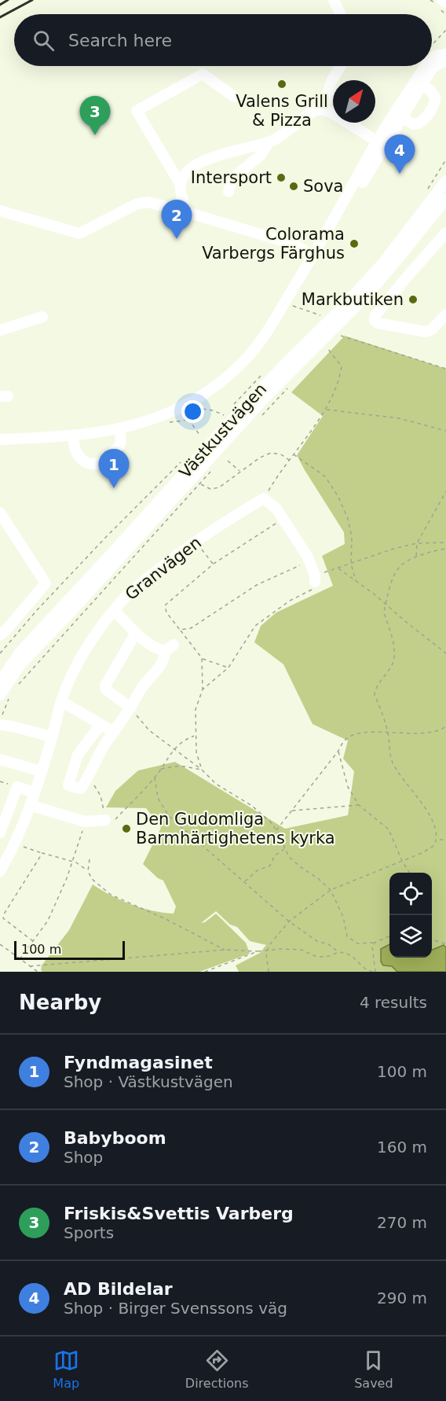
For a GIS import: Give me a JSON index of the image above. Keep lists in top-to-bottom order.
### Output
{
  "streets": {
    "street": ["Västkustvägen", "Granvägen"]
  },
  "places": [
    "Valens Grill & Pizza",
    "Intersport",
    "Sova",
    "Colorama Varbergs Färghus",
    "Markbutiken",
    "Den Gudomliga Barmhärtighetens kyrka"
  ],
  "scale_bar": "100 m",
  "north": "top right",
  "page": {
    "search": "Search here",
    "pins": [
      "3",
      "4",
      "2",
      "1"
    ],
    "scale": "100 m",
    "heading": ["Nearby", "4 results"],
    "list": [
      {
        "mark": "1",
        "name": "Fyndmagasinet",
        "note": "Shop · Västkustvägen",
        "value": "100 m"
      },
      {
        "mark": "2",
        "name": "Babyboom",
        "note": "Shop",
        "value": "160 m"
      },
      {
        "mark": "3",
        "name": "Friskis&Svettis Varberg",
        "note": "Sports",
        "value": "270 m"
      },
      {
        "mark": "4",
        "name": "AD Bildelar",
        "note": "Shop · Birger Svenssons väg",
        "value": "290 m"
      }
    ],
    "nav": ["Map", "Directions", "Saved"]
  }
}
